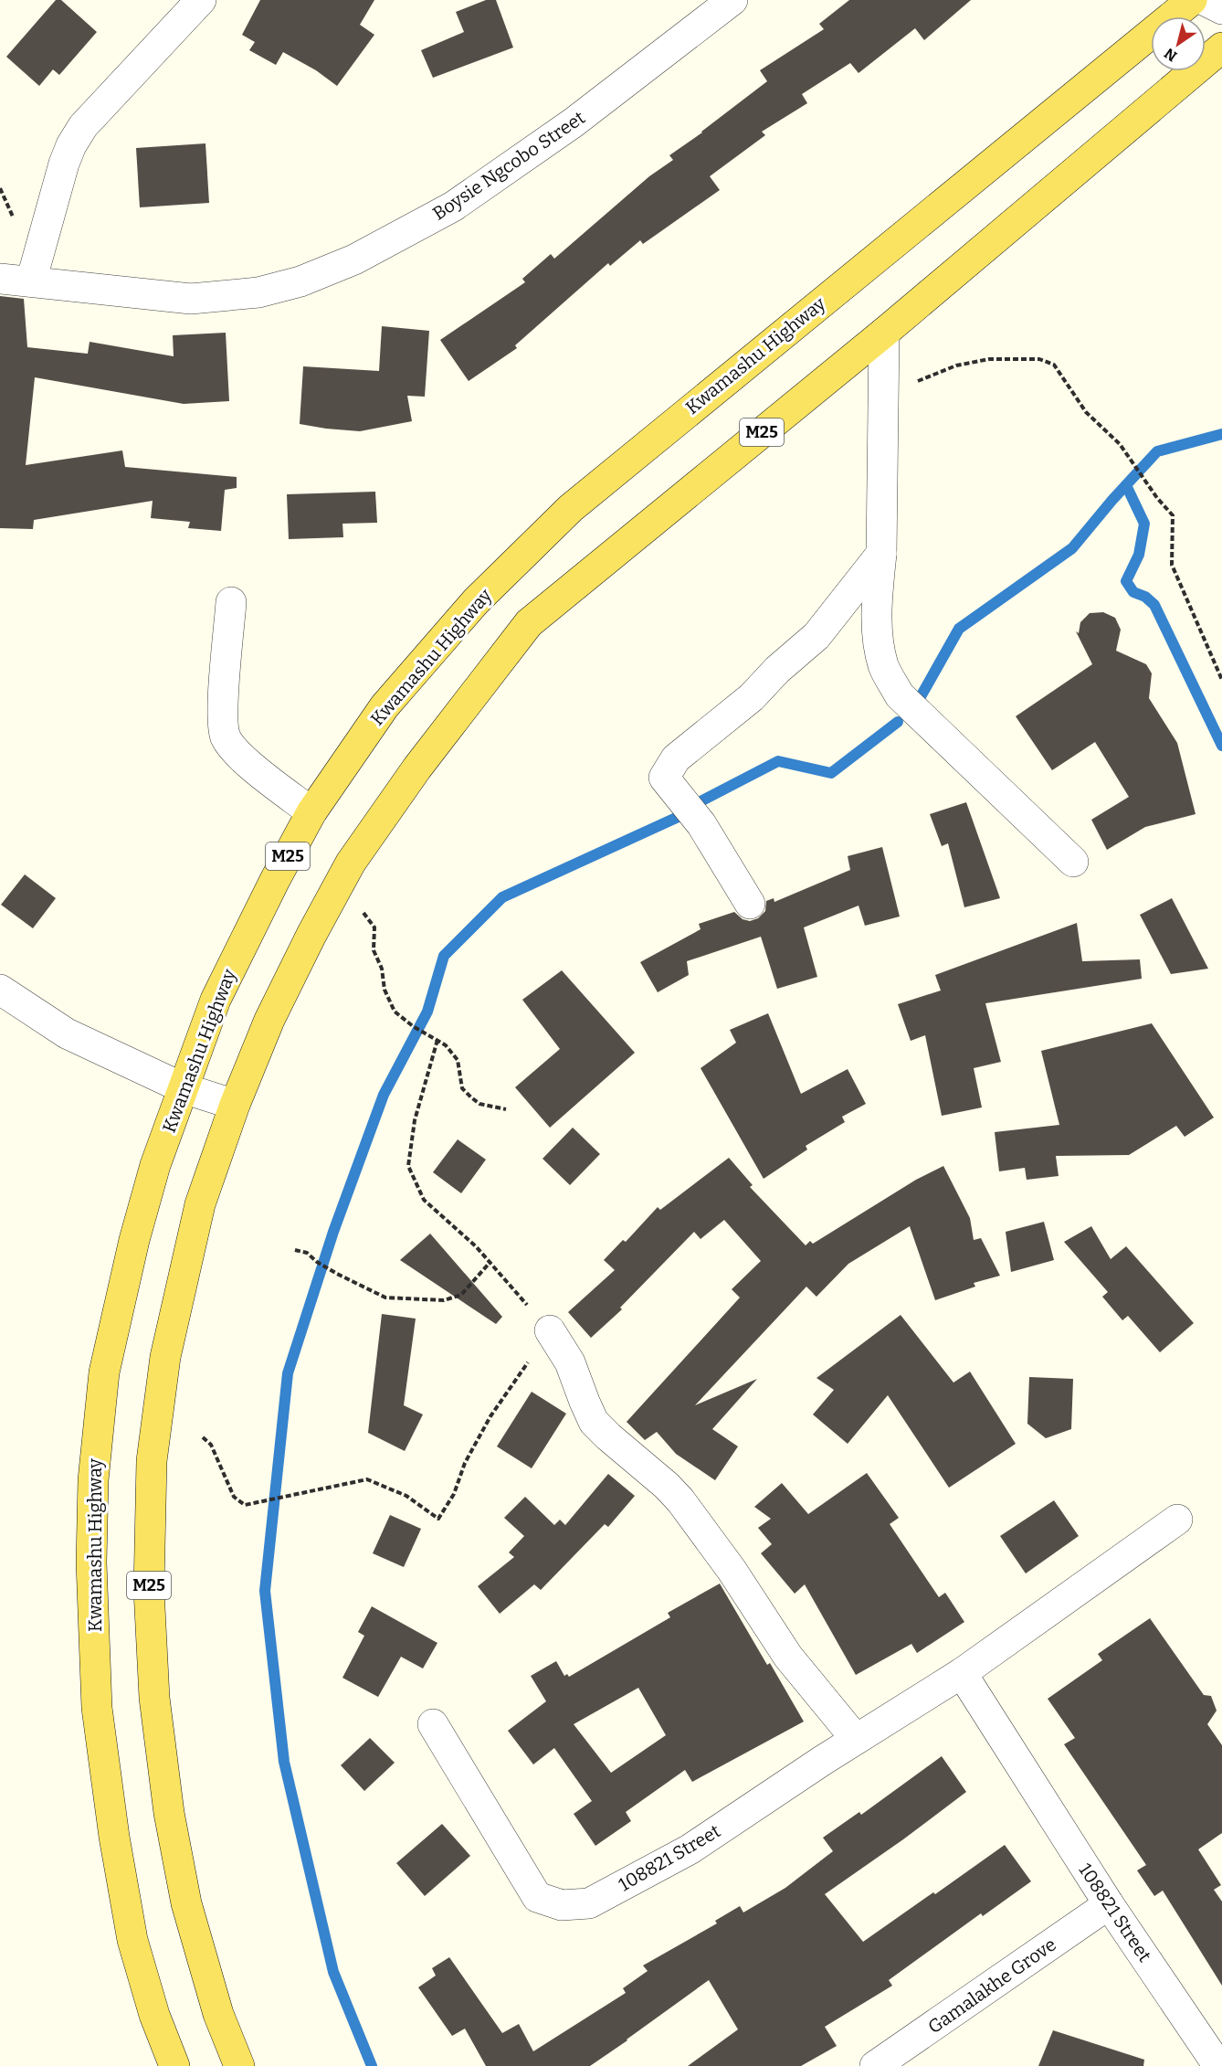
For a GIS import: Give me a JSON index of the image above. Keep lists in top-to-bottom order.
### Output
{
  "streets": {
    "main road": ["Kwamashu Highway", "M25"],
    "street": ["Boysie Ngcobo Street", "108821 Street", "Gamalakhe Grove"]
  },
  "crossings": [
    ["108821 Street", "Gamalakhe Grove"]
  ],
  "north": "bottom left"
}
